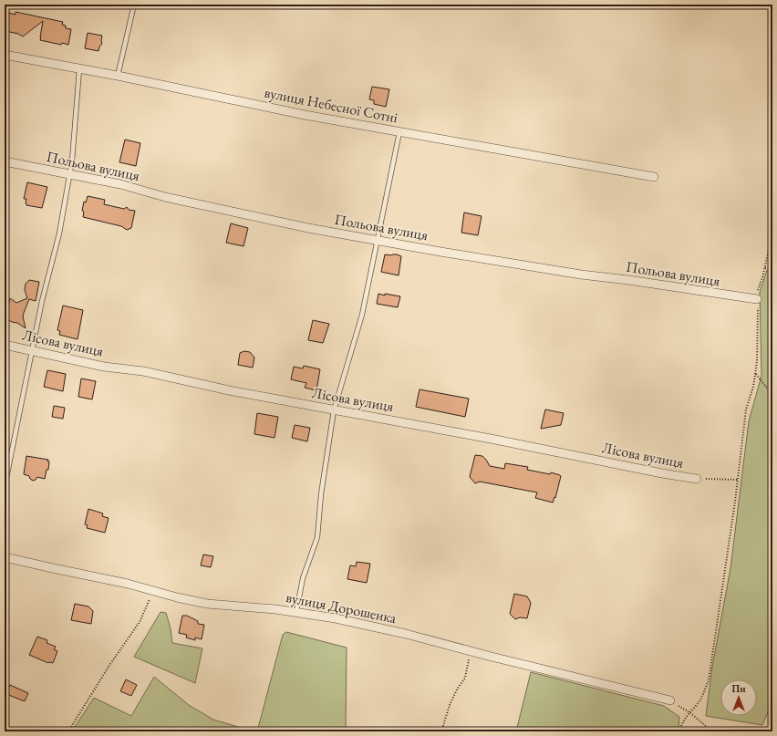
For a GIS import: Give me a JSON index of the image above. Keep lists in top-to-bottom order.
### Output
{
  "streets": {
    "street": [
      "вулиця Небесної Сотні",
      "Польова вулиця",
      "Лісова вулиця",
      "вулиця Дорошенка"
    ]
  },
  "north": "top"
}
